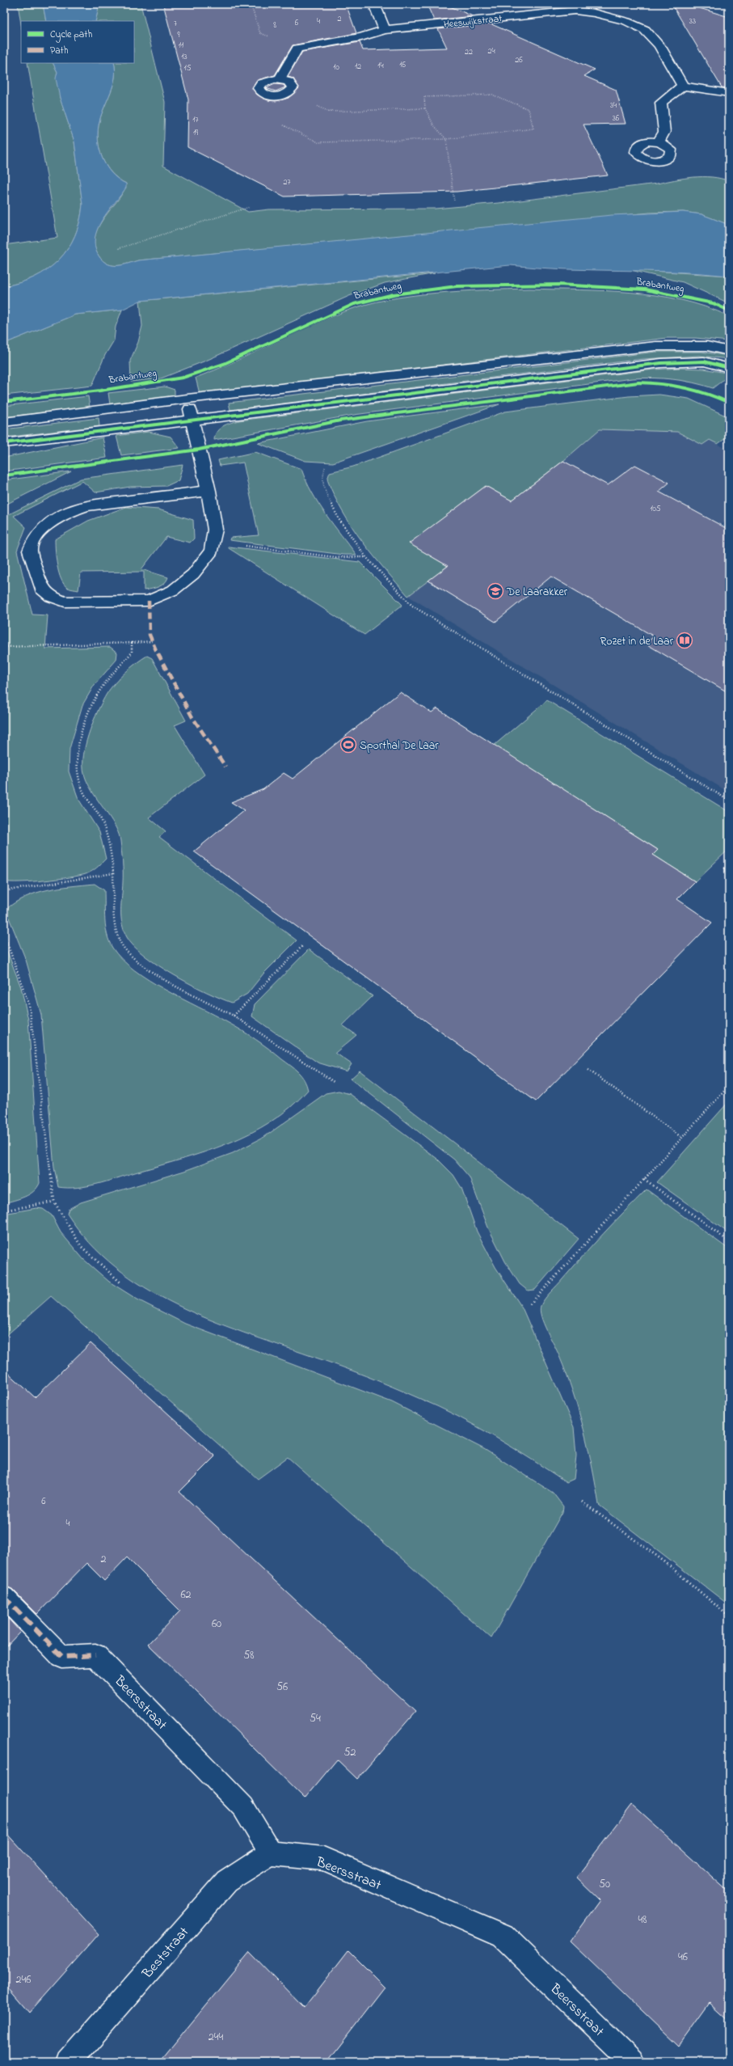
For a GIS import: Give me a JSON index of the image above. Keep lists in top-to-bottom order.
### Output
{
  "streets": {
    "street": ["Heeswijkstraat", "Beersstraat", "Beststraat"],
    "cycle path": ["Brabantweg"]
  },
  "crossings": [
    ["Beersstraat", "Beststraat"]
  ],
  "places": {
    "school or university": ["De Laarakker"],
    "library": ["Rozet in de Laar"],
    "sports": ["Sporthal De Laar"]
  },
  "house_numbers": [
    "2",
    "4",
    "33",
    "6",
    "7",
    "8",
    "9",
    "11",
    "24",
    "22",
    "13",
    "26",
    "16",
    "14",
    "12",
    "10",
    "15",
    "34",
    "36",
    "17",
    "19",
    "27",
    "105",
    "6",
    "4",
    "2",
    "62",
    "60",
    "58",
    "56",
    "54",
    "52",
    "50",
    "48",
    "46",
    "246",
    "244"
  ],
  "legend": ["Cycle path", "Path"]
}
